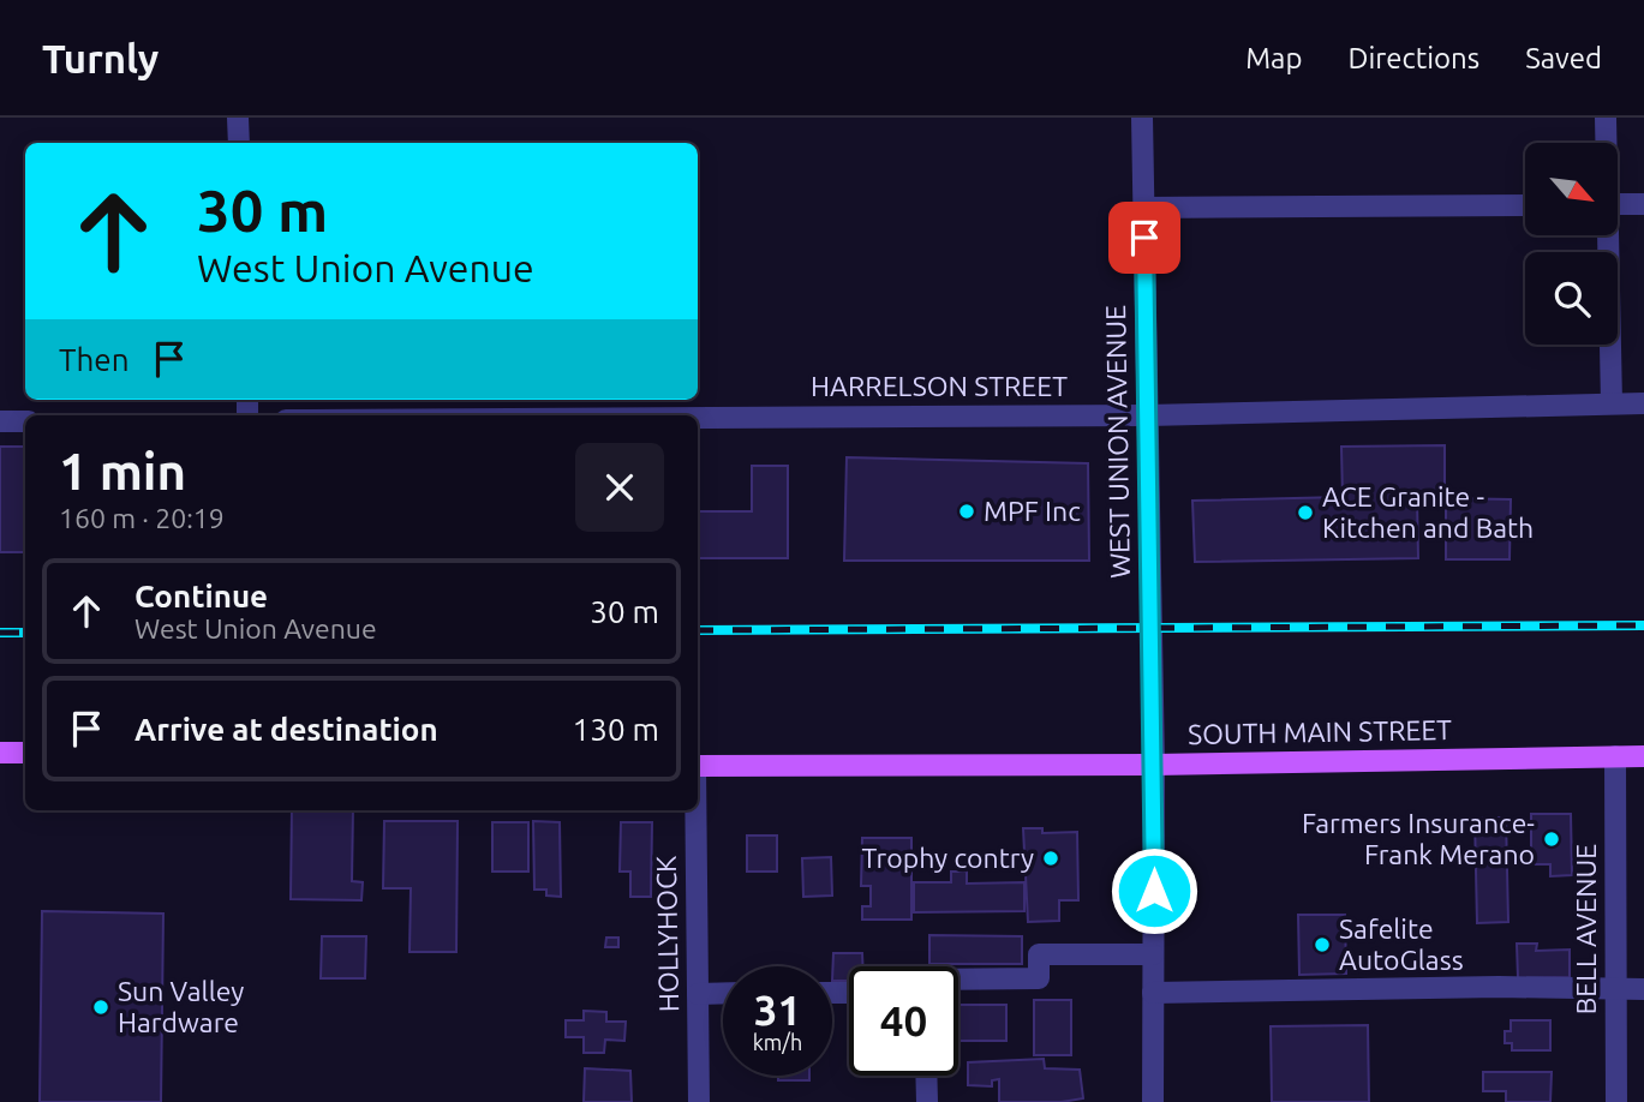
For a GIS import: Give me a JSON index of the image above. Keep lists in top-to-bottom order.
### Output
{
  "streets": {
    "main road": ["SOUTH MAIN STREET"],
    "street": [
      "HARRELSON STREET",
      "WEST UNION AVENUE",
      "BELL AVENUE",
      "HOLLYHOCK"
    ]
  },
  "crossings": [
    ["HARRELSON STREET", "WEST UNION AVENUE"],
    ["WEST UNION AVENUE", "SOUTH MAIN STREET"],
    ["SOUTH MAIN STREET", "BELL AVENUE"]
  ],
  "places": [
    "MPF Inc",
    "ACE Granite - Kitchen and Bath",
    "Farmers Insurance- Frank Merano",
    "Trophy contry",
    "Safelite AutoGlass",
    "Sun Valley Hardware"
  ],
  "north": "bottom right",
  "page": {
    "header": "Turnly",
    "nav": ["Map", "Directions", "Saved"],
    "turn": ["30 m", "West Union Avenue"],
    "then": "Then",
    "heading": ["1 min", "160 m · 20:19"],
    "list": [
      {
        "name": "Continue",
        "note": "West Union Avenue",
        "value": "30 m"
      },
      {
        "name": "Arrive at destination",
        "value": "130 m"
      }
    ],
    "speed": "31 km/h",
    "limit": "40"
  }
}
